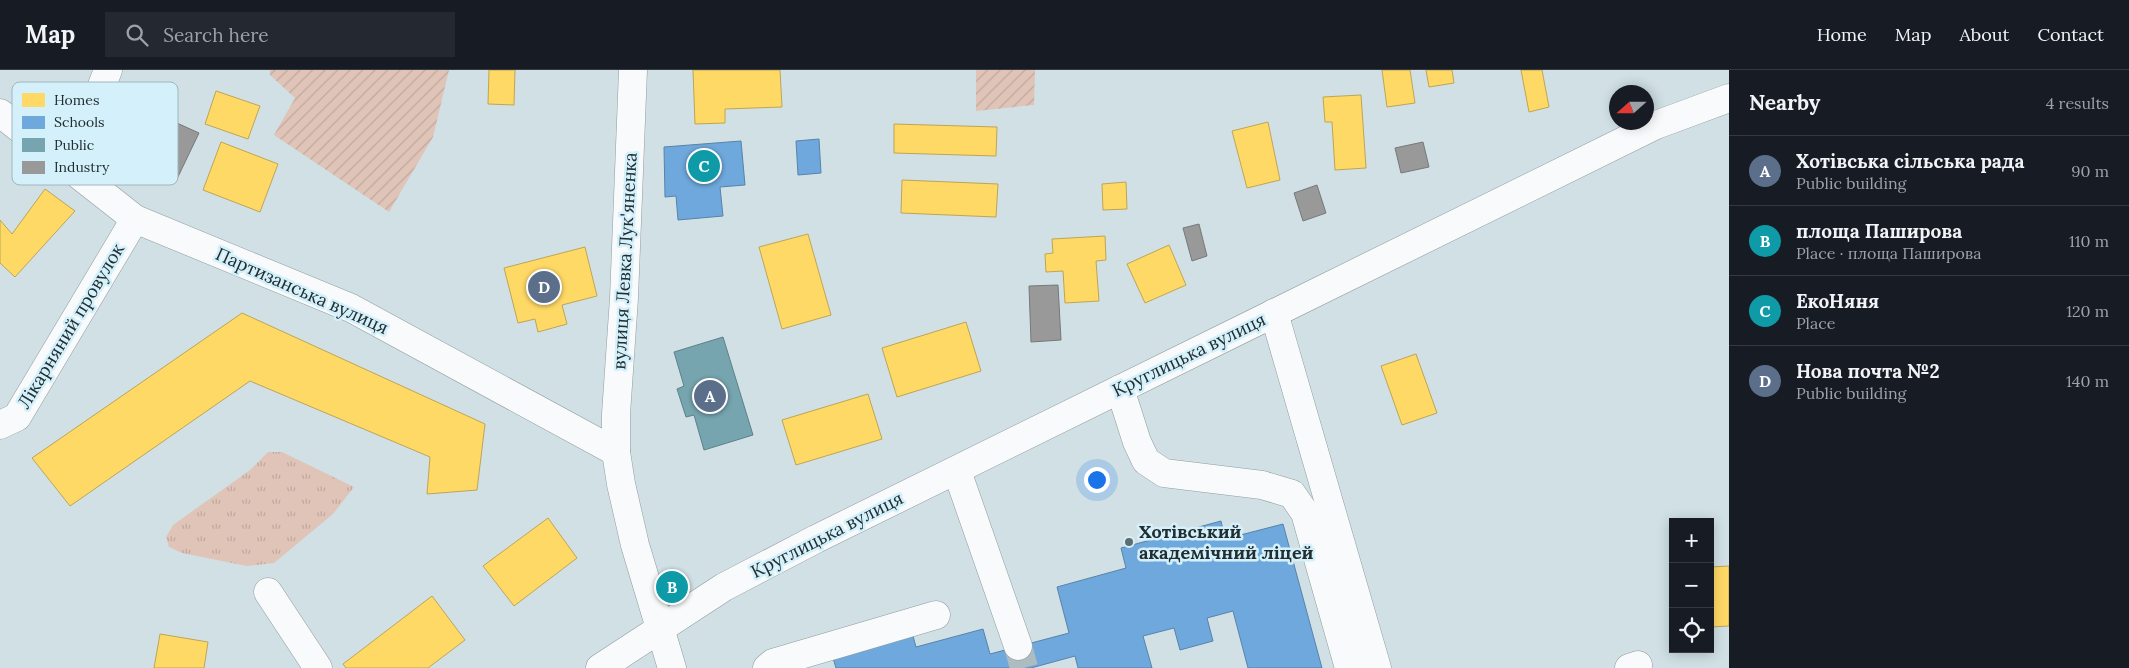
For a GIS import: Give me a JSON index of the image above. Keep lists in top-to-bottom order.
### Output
{
  "streets": {
    "street": [
      "вулиця Левка Лук'яненка",
      "Партизанська вулиця",
      "Лікарняний провулок",
      "Круглицька вулиця"
    ]
  },
  "crossings": [
    ["вулиця Левка Лук'яненка", "Партизанська вулиця"],
    ["вулиця Левка Лук'яненка", "Круглицька вулиця"],
    ["Партизанська вулиця", "Лікарняний провулок"]
  ],
  "places": ["Хотівський академічний ліцей"],
  "legend": [
    "Homes",
    "Schools",
    "Public",
    "Industry"
  ],
  "north": "left",
  "page": {
    "header": "Map",
    "search": "Search here",
    "nav": [
      "Home",
      "Map",
      "About",
      "Contact"
    ],
    "heading": ["Nearby", "4 results"],
    "list": [
      {
        "mark": "A",
        "name": "Хотівська сільська рада",
        "note": "Public building",
        "value": "90 m"
      },
      {
        "mark": "B",
        "name": "площа Паширова",
        "note": "Place · площа Паширова",
        "value": "110 m"
      },
      {
        "mark": "C",
        "name": "ЕкоНяня",
        "note": "Place",
        "value": "120 m"
      },
      {
        "mark": "D",
        "name": "Нова почта №2",
        "note": "Public building",
        "value": "140 m"
      }
    ],
    "pins": [
      "C",
      "D",
      "A",
      "B"
    ],
    "map_buttons": ["+", "−"]
  }
}
